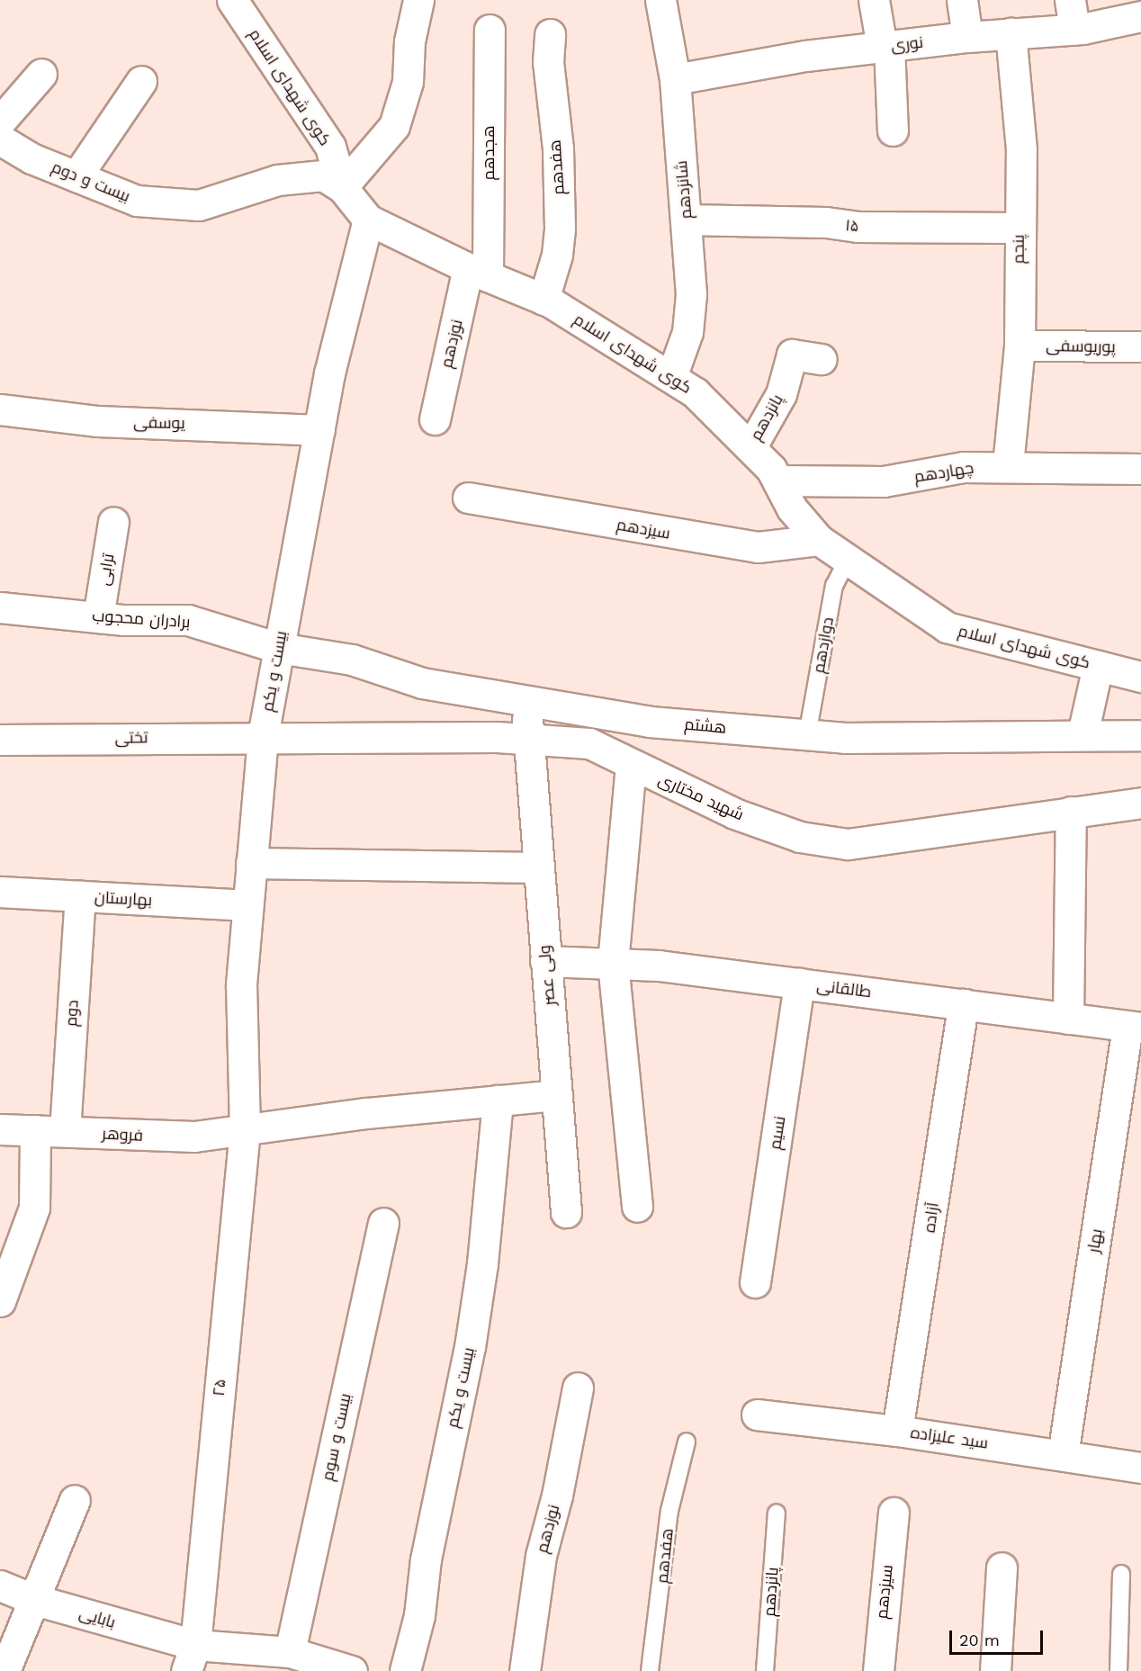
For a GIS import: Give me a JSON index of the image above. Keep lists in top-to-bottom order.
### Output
{
  "streets": {
    "street": [
      "نوری",
      "کوی شهدای اسلام",
      "هجدهم",
      "هفدهم",
      "بیست و دوم",
      "شانزدهم",
      "۱۵",
      "پنجم",
      "نوزدهم",
      "پوریوسفی",
      "پانزدهم",
      "یوسفی",
      "چهاردهم",
      "سیزدهم",
      "ترابی",
      "برادران محجوب",
      "بیست و یکم",
      "هشتم",
      "تختی",
      "شهید مختاری",
      "بهارستان",
      "ولی عصر",
      "طالقانی",
      "دوم",
      "نسیم",
      "فروهر",
      "آزاده",
      "بهار",
      "۲۵",
      "بیست و سوم",
      "سید علیزاده",
      "بابایی"
    ],
    "lane": ["دوازدهم"]
  },
  "crossings": [
    ["نوری", "شانزدهم"],
    ["نوری", "پنجم"],
    ["کوی شهدای اسلام", "هجدهم"],
    ["کوی شهدای اسلام", "هفدهم"],
    ["کوی شهدای اسلام", "بیست و دوم"],
    ["کوی شهدای اسلام", "شانزدهم"],
    ["کوی شهدای اسلام", "نوزدهم"],
    ["کوی شهدای اسلام", "پانزدهم"],
    ["کوی شهدای اسلام", "چهاردهم"],
    ["کوی شهدای اسلام", "سیزدهم"],
    ["کوی شهدای اسلام", "دوازدهم"],
    ["کوی شهدای اسلام", "بیست و یکم"],
    ["هجدهم", "نوزدهم"],
    ["شانزدهم", "۱۵"],
    ["۱۵", "پنجم"],
    ["پنجم", "پوریوسفی"],
    ["پنجم", "چهاردهم"],
    ["یوسفی", "بیست و یکم"],
    ["ترابی", "برادران محجوب"],
    ["برادران محجوب", "بیست و یکم"],
    ["برادران محجوب", "هشتم"],
    ["دوازدهم", "هشتم"],
    ["بیست و یکم", "هشتم"],
    ["بیست و یکم", "تختی"],
    ["بیست و یکم", "شهید مختاری"],
    ["بیست و یکم", "بهارستان"],
    ["بیست و یکم", "فروهر"],
    ["بیست و یکم", "۲۵"],
    ["هشتم", "ولی عصر"],
    ["تختی", "شهید مختاری"],
    ["شهید مختاری", "ولی عصر"],
    ["بهارستان", "دوم"],
    ["ولی عصر", "طالقانی"],
    ["ولی عصر", "فروهر"],
    ["طالقانی", "نسیم"],
    ["طالقانی", "آزاده"],
    ["طالقانی", "بهار"],
    ["دوم", "فروهر"],
    ["فروهر", "۲۵"],
    ["آزاده", "سید علیزاده"],
    ["بهار", "سید علیزاده"],
    ["۲۵", "بابایی"],
    ["بیست و سوم", "بابایی"]
  ],
  "scale_bar": "20 m"
}
